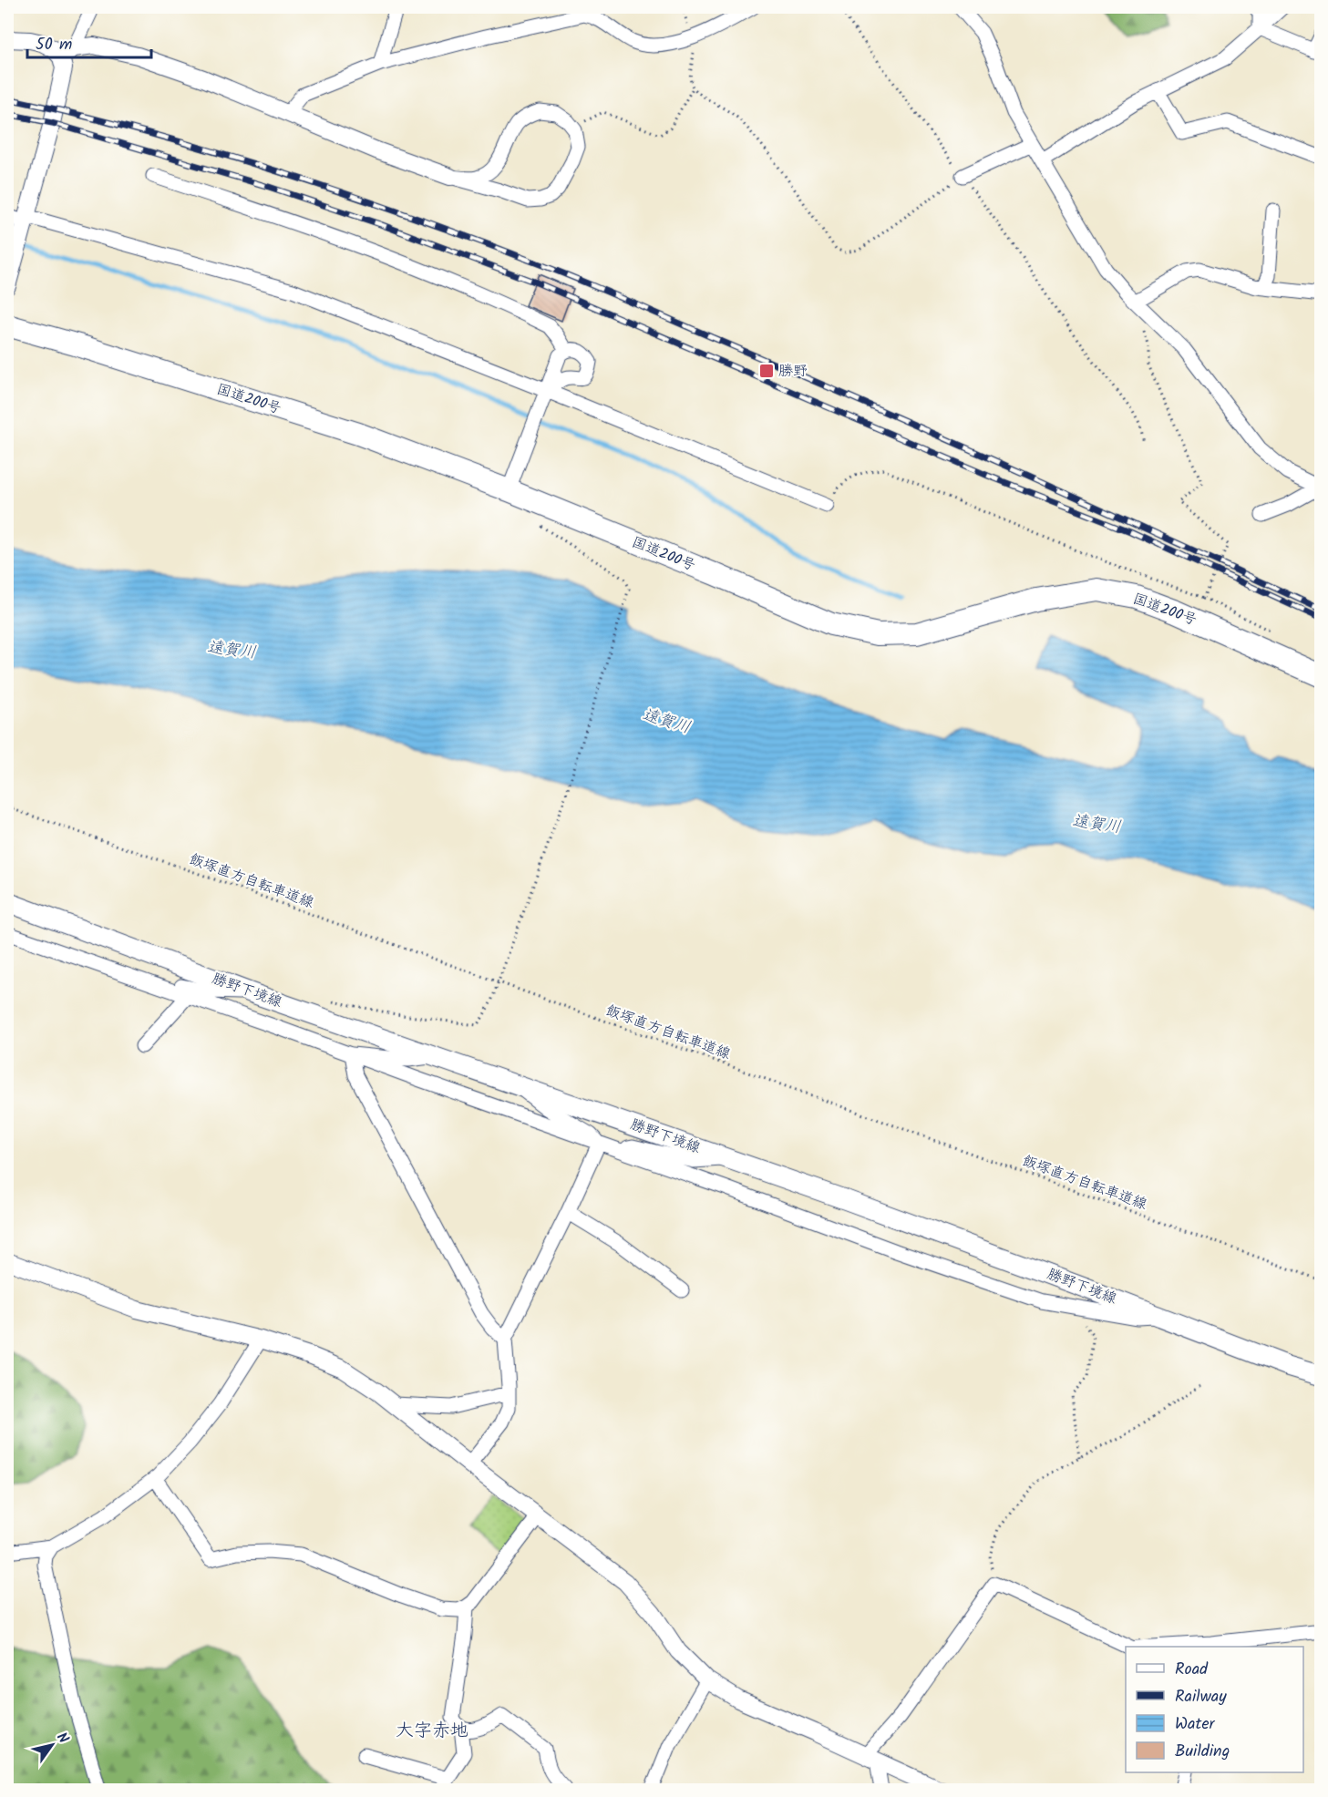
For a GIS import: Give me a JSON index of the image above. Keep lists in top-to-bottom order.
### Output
{
  "streets": {
    "highway": ["国道200号"],
    "main road": ["勝野下境線"],
    "path": ["飯塚直方自転車道線"]
  },
  "districts": ["大字赤地"],
  "water": ["遠賀川"],
  "places": {
    "transit": ["勝野"]
  },
  "legend": [
    "Road",
    "Railway",
    "Water",
    "Building"
  ],
  "scale_bar": "50 m",
  "north": "top right"
}
